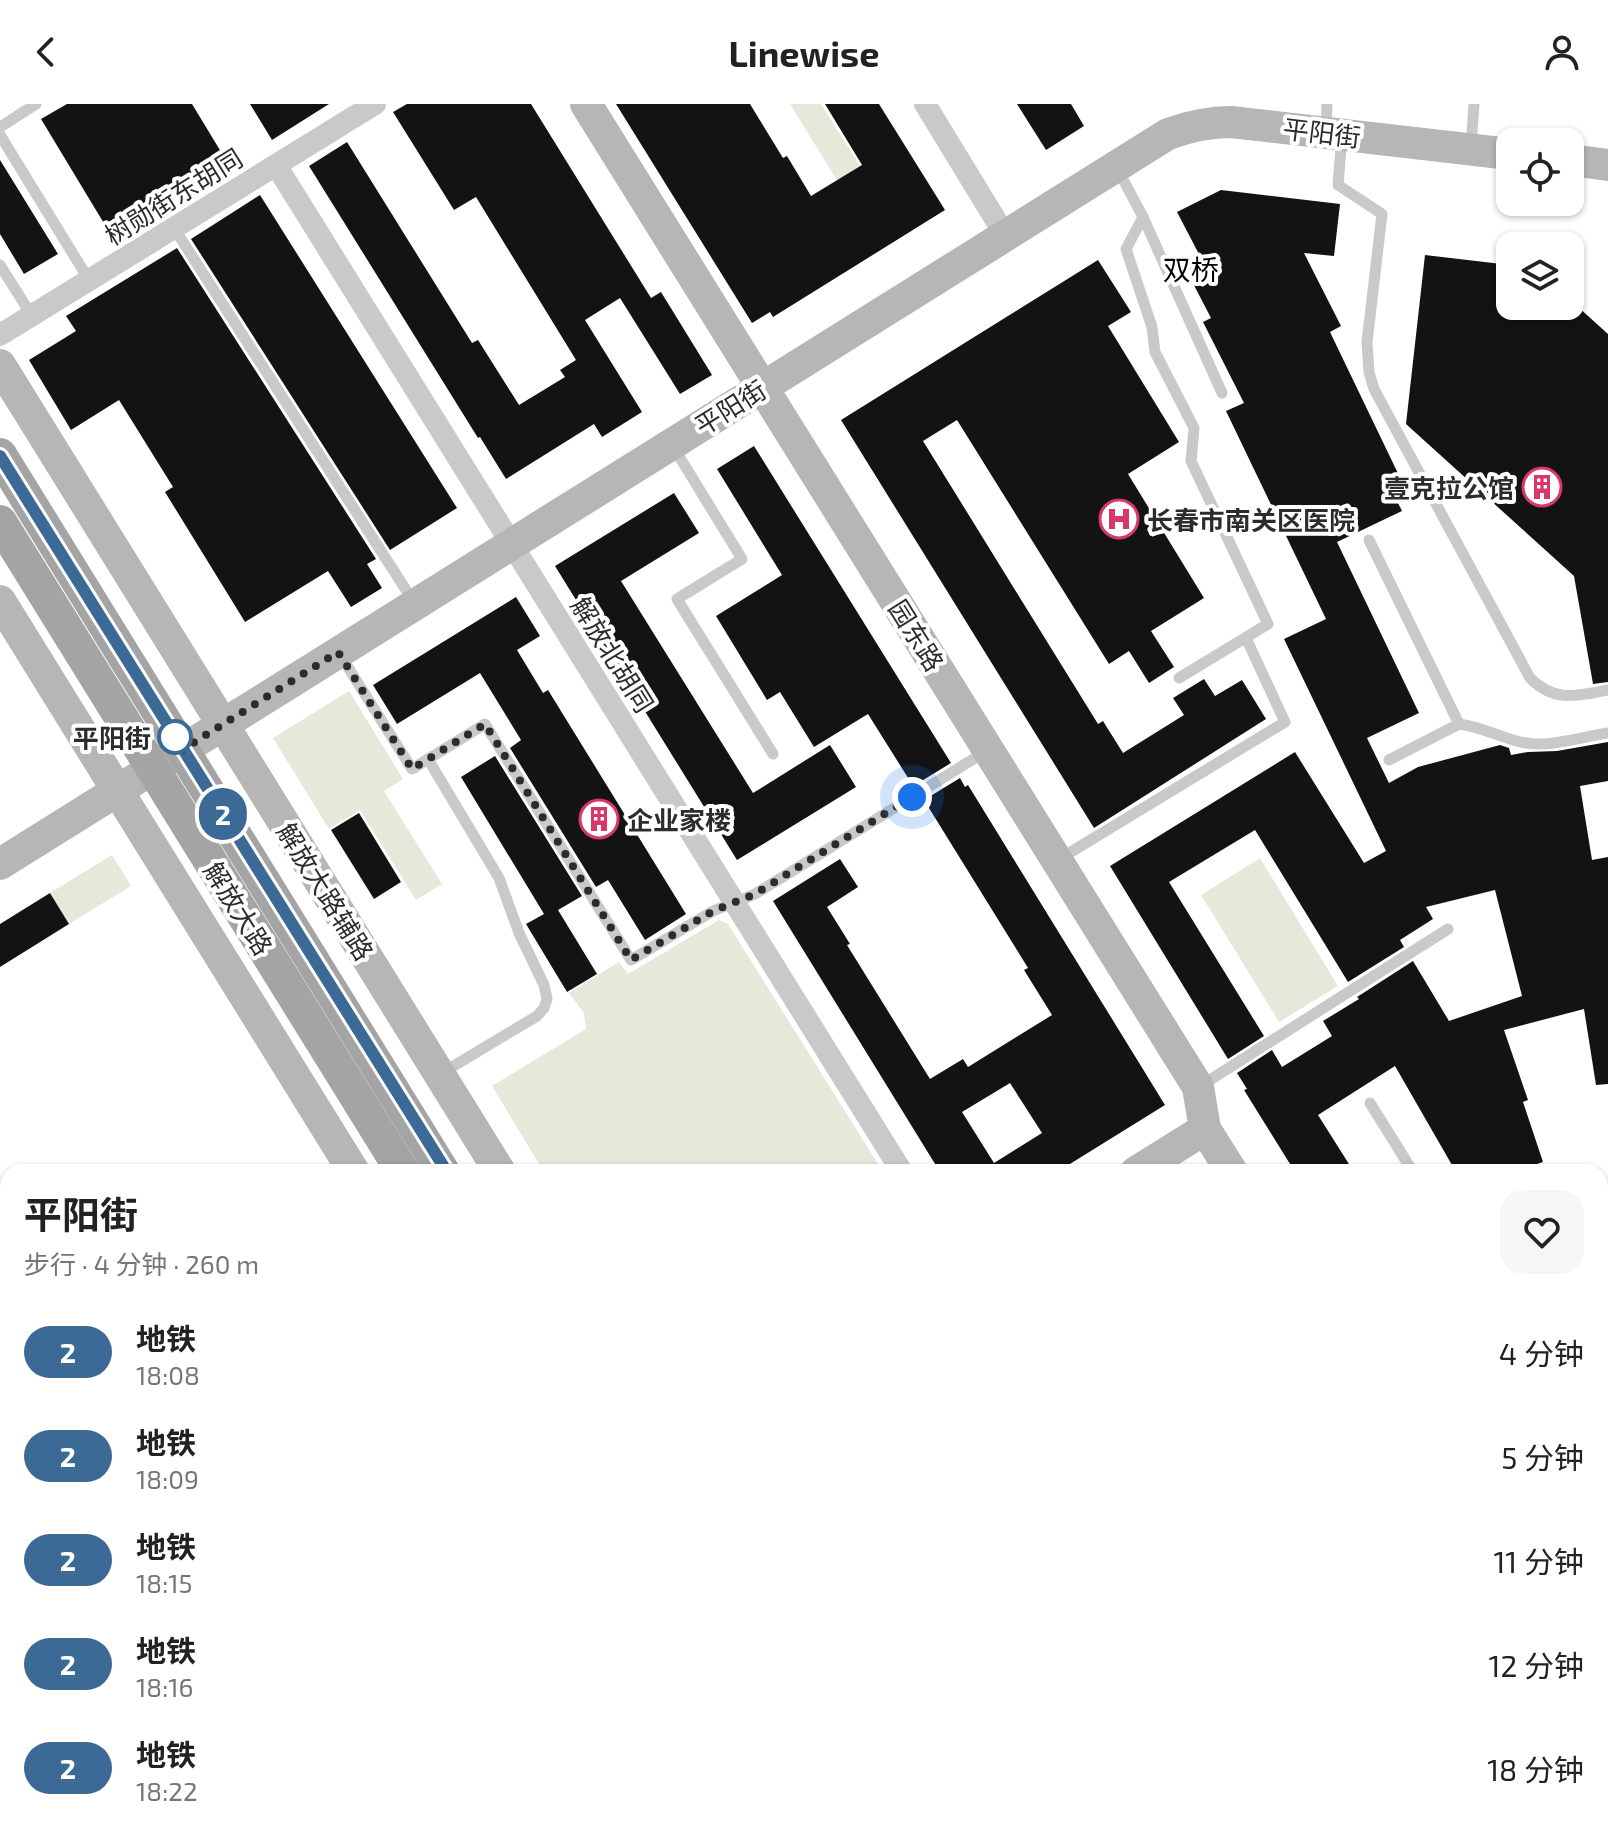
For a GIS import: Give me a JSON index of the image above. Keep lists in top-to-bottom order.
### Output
{
  "streets": {
    "main road": ["解放大路"],
    "street": [
      "平阳街",
      "树勋街东胡同",
      "园东路",
      "解放北胡同",
      "解放大路辅路"
    ]
  },
  "crossings": [
    ["平阳街", "园东路"],
    ["平阳街", "解放北胡同"],
    ["平阳街", "解放大路辅路"],
    ["平阳街", "解放大路"],
    ["树勋街东胡同", "解放北胡同"]
  ],
  "districts": ["双桥"],
  "places": {
    "building": ["壹克拉公馆", "企业家楼"],
    "hospital": ["长春市南关区医院"],
    "other": ["平阳街"]
  },
  "lines": ["metro line 2"],
  "page": {
    "header": "Linewise",
    "on_map": "2",
    "heading": ["平阳街", "步行 · 4 分钟 · 260 m"],
    "list": [
      {
        "mark": "2",
        "name": "地铁",
        "note": "18:08",
        "value": "4 分钟"
      },
      {
        "mark": "2",
        "name": "地铁",
        "note": "18:09",
        "value": "5 分钟"
      },
      {
        "mark": "2",
        "name": "地铁",
        "note": "18:15",
        "value": "11 分钟"
      },
      {
        "mark": "2",
        "name": "地铁",
        "note": "18:16",
        "value": "12 分钟"
      },
      {
        "mark": "2",
        "name": "地铁",
        "note": "18:22",
        "value": "18 分钟"
      }
    ]
  }
}
